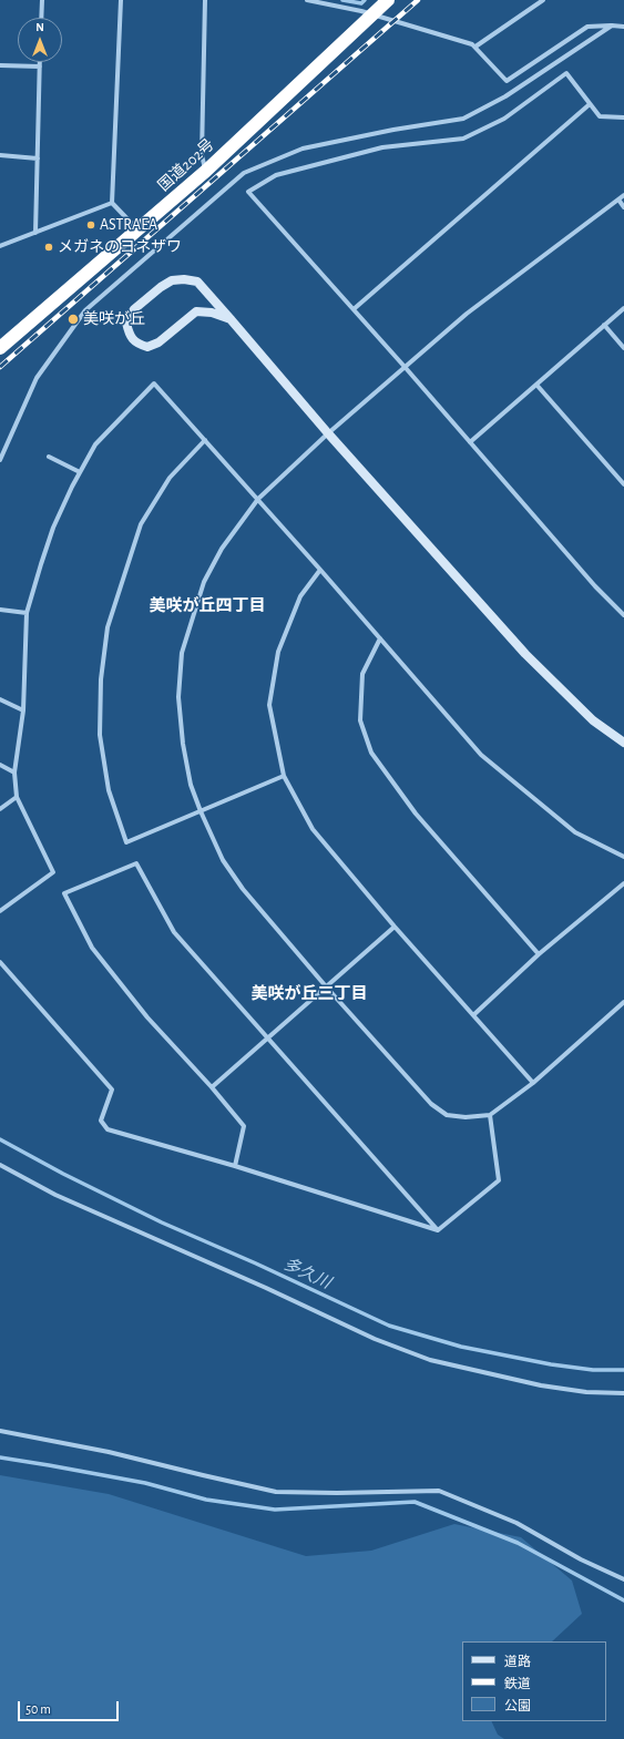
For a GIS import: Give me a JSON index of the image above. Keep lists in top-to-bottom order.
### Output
{
  "streets": {
    "highway": ["国道202号"]
  },
  "districts": ["美咲が丘四丁目", "美咲が丘三丁目"],
  "water": ["多久川"],
  "places": ["ASTRAEA", "メガネのヨネザワ", "美咲が丘"],
  "legend": ["道路", "鉄道", "公園"],
  "scale_bar": "50 m",
  "north": "top"
}
